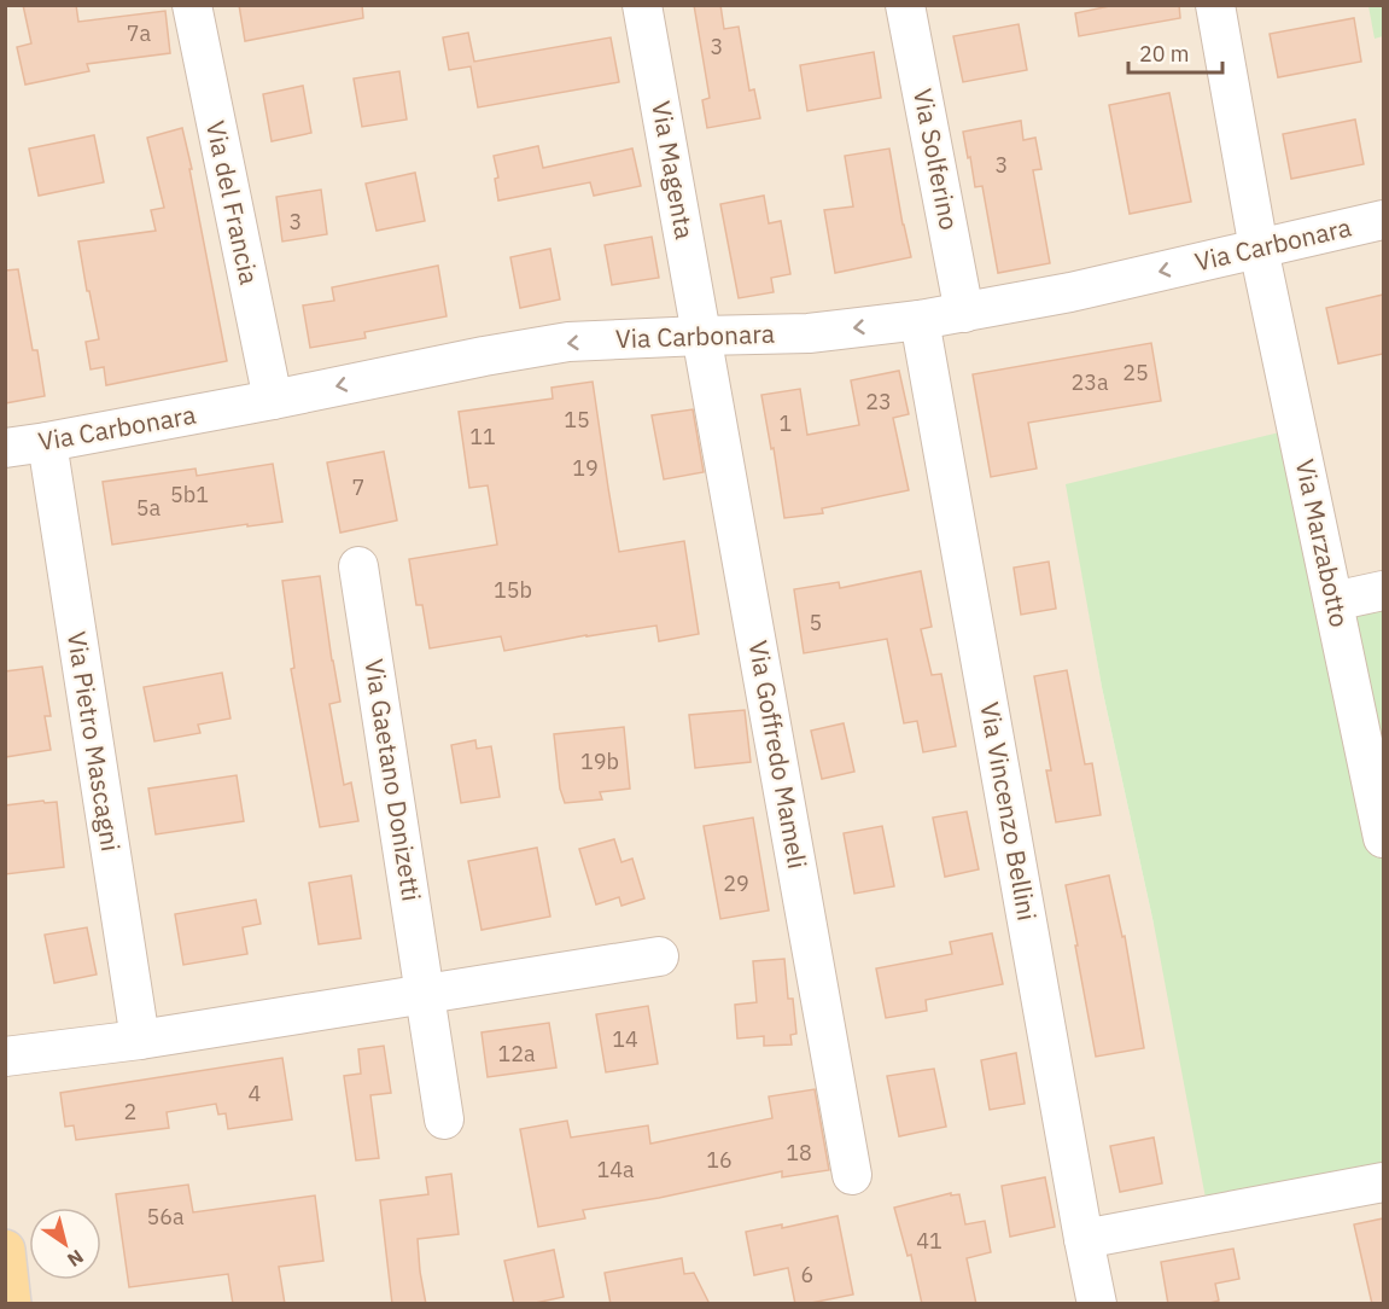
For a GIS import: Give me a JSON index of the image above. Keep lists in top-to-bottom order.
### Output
{
  "streets": {
    "street": [
      "Via Solferino",
      "Via Magenta",
      "Via del Francia",
      "Via Carbonara",
      "Via Marzabotto",
      "Via Pietro Mascagni",
      "Via Goffredo Mameli",
      "Via Gaetano Donizetti",
      "Via Vincenzo Bellini"
    ]
  },
  "crossings": [
    ["Via Solferino", "Via Carbonara"],
    ["Via Magenta", "Via Carbonara"],
    ["Via Magenta", "Via Goffredo Mameli"],
    ["Via del Francia", "Via Carbonara"],
    ["Via Carbonara", "Via Marzabotto"],
    ["Via Carbonara", "Via Pietro Mascagni"],
    ["Via Carbonara", "Via Goffredo Mameli"],
    ["Via Carbonara", "Via Vincenzo Bellini"]
  ],
  "one_way": ["Via Carbonara"],
  "house_numbers": [
    "7a",
    "3",
    "3",
    "3",
    "25",
    "23a",
    "23",
    "15",
    "1",
    "11",
    "19",
    "7",
    "5b1",
    "5a",
    "15b",
    "5",
    "19b",
    "29",
    "14",
    "12a",
    "4",
    "2",
    "18",
    "16",
    "14a",
    "56a",
    "41",
    "6"
  ],
  "scale_bar": "20 m",
  "north": "bottom right"
}
